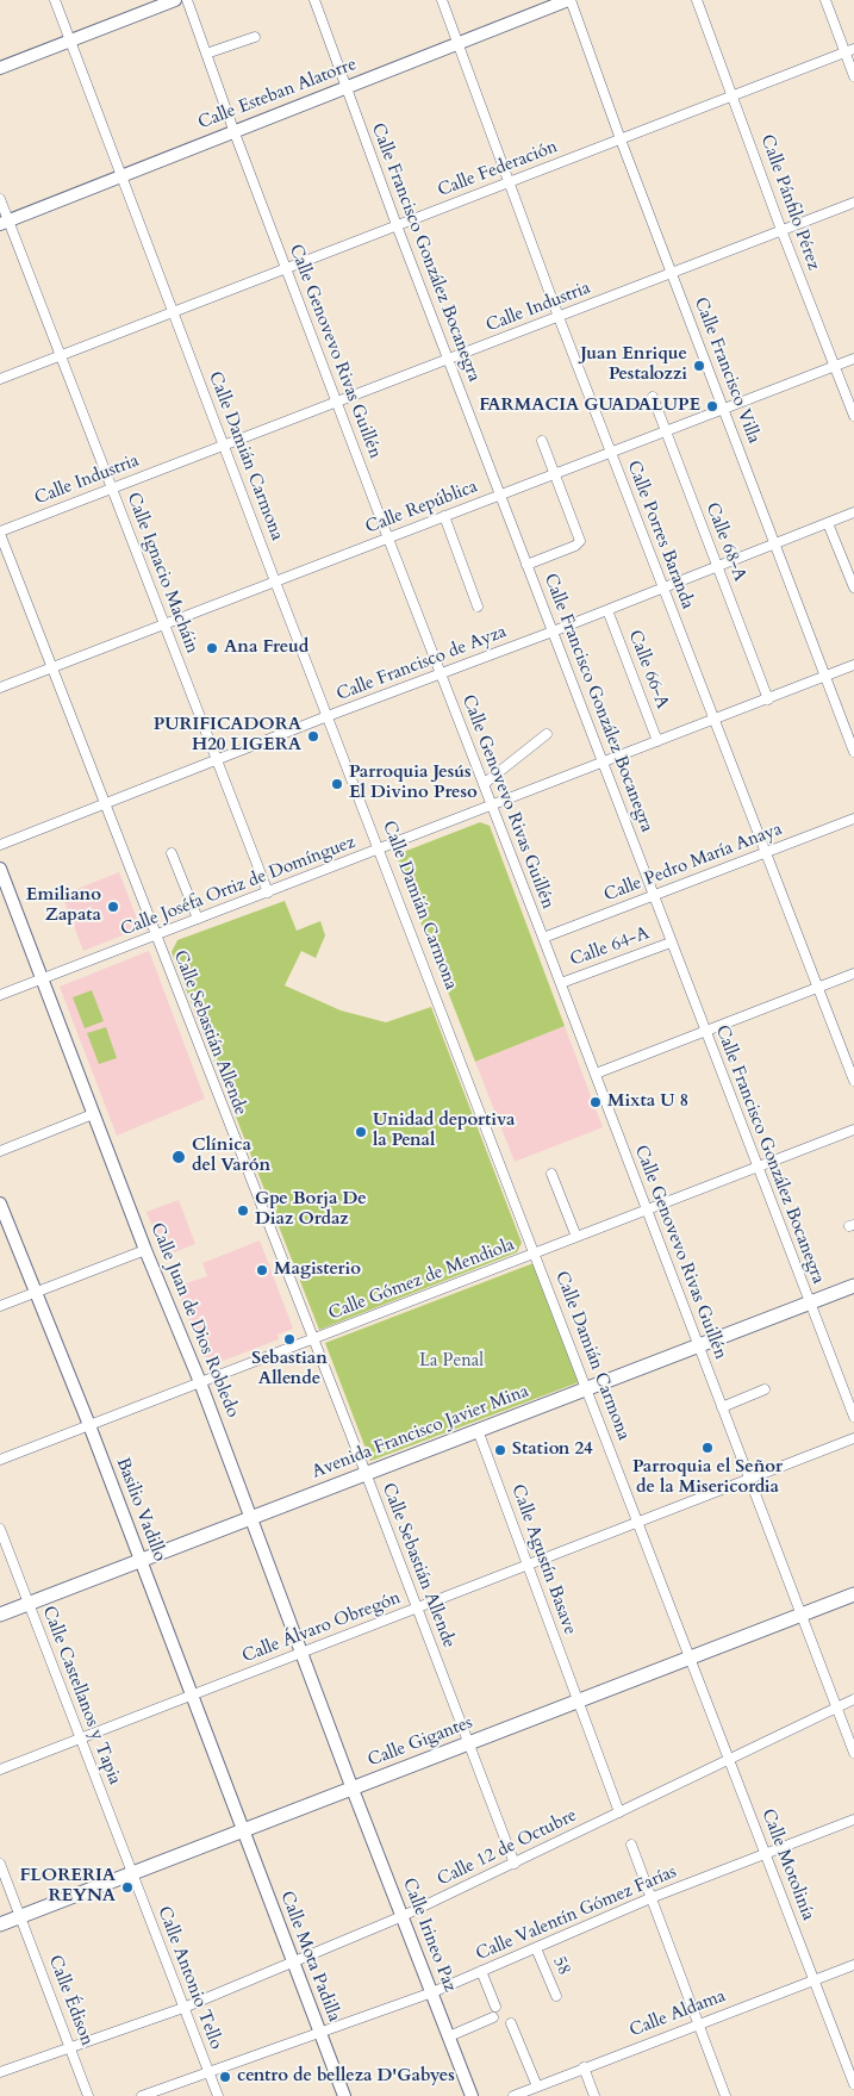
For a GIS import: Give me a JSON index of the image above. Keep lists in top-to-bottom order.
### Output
{
  "streets": {
    "main road": ["Avenida Francisco Javier Mina", "Calle Gigantes"],
    "street": [
      "Calle Esteban Alatorre",
      "Calle Federación",
      "Calle Pánfilo Pérez",
      "Calle Francisco González Bocanegra",
      "Calle Industria",
      "Calle Genovevo Rivas Guillén",
      "Calle Francisco Villa",
      "Calle Damián Carmona",
      "Calle República",
      "Calle Porres Baranda",
      "Calle 68-A",
      "Calle Ignacio Macháin",
      "Calle Francisco de Ayza",
      "Calle 66-A",
      "Calle Pedro María Anaya",
      "Calle Joséfa Ortiz de Domínguez",
      "Calle 64-A",
      "Calle Sebastián Allende",
      "Calle Gómez de Mendiola",
      "Calle Juan de Dios Robledo",
      "Basilio Vadillo",
      "Calle Agustín Basave",
      "Calle Álvaro Obregón",
      "Calle Castellanos y Tapia",
      "Calle 12 de Octubre",
      "Calle Motolinía",
      "Calle Valentín Gómez Farías",
      "Calle Irineo Paz",
      "Calle Mota Padilla",
      "58",
      "Calle Antonio Tello",
      "Calle Édison",
      "Calle Aldama"
    ]
  },
  "crossings": [
    ["Calle Esteban Alatorre", "Calle Francisco González Bocanegra"],
    ["Calle Esteban Alatorre", "Calle Genovevo Rivas Guillén"],
    ["Calle Esteban Alatorre", "Calle Francisco Villa"],
    ["Calle Esteban Alatorre", "Calle Damián Carmona"],
    ["Calle Esteban Alatorre", "Calle Porres Baranda"],
    ["Calle Esteban Alatorre", "Calle Ignacio Macháin"],
    ["Calle Federación", "Calle Pánfilo Pérez"],
    ["Calle Federación", "Calle Francisco González Bocanegra"],
    ["Calle Federación", "Calle Genovevo Rivas Guillén"],
    ["Calle Federación", "Calle Francisco Villa"],
    ["Calle Federación", "Calle Damián Carmona"],
    ["Calle Federación", "Calle Porres Baranda"],
    ["Calle Federación", "Calle Ignacio Macháin"],
    ["Calle Pánfilo Pérez", "Calle Industria"],
    ["Calle Pánfilo Pérez", "Calle República"],
    ["Calle Francisco González Bocanegra", "Calle Industria"],
    ["Calle Francisco González Bocanegra", "Calle República"],
    ["Calle Francisco González Bocanegra", "Calle Francisco de Ayza"],
    ["Calle Francisco González Bocanegra", "Calle Pedro María Anaya"],
    ["Calle Francisco González Bocanegra", "Calle Joséfa Ortiz de Domínguez"],
    ["Calle Francisco González Bocanegra", "Calle 64-A"],
    ["Calle Francisco González Bocanegra", "Calle Gómez de Mendiola"],
    ["Calle Francisco González Bocanegra", "Avenida Francisco Javier Mina"],
    ["Calle Industria", "Calle Genovevo Rivas Guillén"],
    ["Calle Industria", "Calle Francisco Villa"],
    ["Calle Industria", "Calle Damián Carmona"],
    ["Calle Industria", "Calle Porres Baranda"],
    ["Calle Industria", "Calle Ignacio Macháin"],
    ["Calle Industria", "Calle Sebastián Allende"],
    ["Calle Genovevo Rivas Guillén", "Calle República"],
    ["Calle Genovevo Rivas Guillén", "Calle Francisco de Ayza"],
    ["Calle Genovevo Rivas Guillén", "Calle Pedro María Anaya"],
    ["Calle Genovevo Rivas Guillén", "Calle Joséfa Ortiz de Domínguez"],
    ["Calle Genovevo Rivas Guillén", "Calle 64-A"],
    ["Calle Genovevo Rivas Guillén", "Calle Gómez de Mendiola"],
    ["Calle Genovevo Rivas Guillén", "Avenida Francisco Javier Mina"],
    ["Calle Genovevo Rivas Guillén", "Calle Álvaro Obregón"],
    ["Calle Genovevo Rivas Guillén", "Calle Gigantes"],
    ["Calle Genovevo Rivas Guillén", "Calle 12 de Octubre"],
    ["Calle Francisco Villa", "Calle República"],
    ["Calle Francisco Villa", "Calle Francisco de Ayza"],
    ["Calle Francisco Villa", "Calle Joséfa Ortiz de Domínguez"],
    ["Calle Damián Carmona", "Calle República"],
    ["Calle Damián Carmona", "Calle Francisco de Ayza"],
    ["Calle Damián Carmona", "Calle Joséfa Ortiz de Domínguez"],
    ["Calle Damián Carmona", "Calle Gómez de Mendiola"],
    ["Calle Damián Carmona", "Avenida Francisco Javier Mina"],
    ["Calle Damián Carmona", "Calle Álvaro Obregón"],
    ["Calle Damián Carmona", "Calle Gigantes"],
    ["Calle Damián Carmona", "Calle Motolinía"],
    ["Calle República", "Calle Porres Baranda"],
    ["Calle República", "Calle 68-A"],
    ["Calle República", "Calle Ignacio Macháin"],
    ["Calle República", "Calle Sebastián Allende"],
    ["Calle Porres Baranda", "Calle Francisco de Ayza"],
    ["Calle Porres Baranda", "Calle Pedro María Anaya"],
    ["Calle Porres Baranda", "Calle Joséfa Ortiz de Domínguez"],
    ["Calle 68-A", "Calle Francisco de Ayza"],
    ["Calle 68-A", "Calle Joséfa Ortiz de Domínguez"],
    ["Calle Ignacio Macháin", "Calle Francisco de Ayza"],
    ["Calle Ignacio Macháin", "Calle Joséfa Ortiz de Domínguez"],
    ["Calle Francisco de Ayza", "Calle 66-A"],
    ["Calle Francisco de Ayza", "Calle Sebastián Allende"],
    ["Calle 66-A", "Calle Joséfa Ortiz de Domínguez"],
    ["Calle Joséfa Ortiz de Domínguez", "Calle Sebastián Allende"],
    ["Calle Joséfa Ortiz de Domínguez", "Calle Juan de Dios Robledo"],
    ["Calle Sebastián Allende", "Calle Gómez de Mendiola"],
    ["Calle Sebastián Allende", "Avenida Francisco Javier Mina"],
    ["Calle Sebastián Allende", "Calle Álvaro Obregón"],
    ["Calle Sebastián Allende", "Calle Gigantes"],
    ["Calle Sebastián Allende", "Calle 12 de Octubre"],
    ["Calle Gómez de Mendiola", "Calle Juan de Dios Robledo"],
    ["Calle Gómez de Mendiola", "Basilio Vadillo"],
    ["Calle Juan de Dios Robledo", "Avenida Francisco Javier Mina"],
    ["Calle Juan de Dios Robledo", "Calle Álvaro Obregón"],
    ["Calle Juan de Dios Robledo", "Calle Gigantes"],
    ["Calle Juan de Dios Robledo", "Calle Irineo Paz"],
    ["Avenida Francisco Javier Mina", "Basilio Vadillo"],
    ["Avenida Francisco Javier Mina", "Calle Agustín Basave"],
    ["Avenida Francisco Javier Mina", "Calle Castellanos y Tapia"],
    ["Basilio Vadillo", "Calle Álvaro Obregón"],
    ["Basilio Vadillo", "Calle Gigantes"],
    ["Basilio Vadillo", "Calle Mota Padilla"],
    ["Calle Agustín Basave", "Calle Álvaro Obregón"],
    ["Calle Agustín Basave", "Calle Gigantes"],
    ["Calle Agustín Basave", "Calle 12 de Octubre"],
    ["Calle Álvaro Obregón", "Calle Castellanos y Tapia"],
    ["Calle Castellanos y Tapia", "Calle Gigantes"],
    ["Calle Castellanos y Tapia", "Calle Antonio Tello"],
    ["Calle Gigantes", "Calle Motolinía"],
    ["Calle Gigantes", "Calle Irineo Paz"],
    ["Calle Gigantes", "Calle Mota Padilla"],
    ["Calle Gigantes", "Calle Antonio Tello"],
    ["Calle Gigantes", "Calle Édison"],
    ["Calle 12 de Octubre", "Calle Motolinía"],
    ["Calle 12 de Octubre", "Calle Irineo Paz"],
    ["Calle 12 de Octubre", "Calle Mota Padilla"],
    ["Calle 12 de Octubre", "Calle Antonio Tello"],
    ["Calle 12 de Octubre", "Calle Édison"],
    ["Calle Motolinía", "Calle Valentín Gómez Farías"],
    ["Calle Motolinía", "Calle Aldama"],
    ["Calle Valentín Gómez Farías", "Calle Irineo Paz"],
    ["Calle Valentín Gómez Farías", "Calle Mota Padilla"],
    ["Calle Valentín Gómez Farías", "58"],
    ["Calle Valentín Gómez Farías", "Calle Antonio Tello"]
  ],
  "parks": ["La Penal"],
  "places": [
    "Juan Enrique Pestalozzi",
    "FARMACIA GUADALUPE",
    "Ana Freud",
    "PURIFICADORA H20 LIGERA",
    "Parroquia Jesús El Divino Preso",
    "Emiliano Zapata",
    "Mixta U 8",
    "Unidad deportiva la Penal",
    "Clínica del Varón",
    "Gpe Borja De Diaz Ordaz",
    "Magisterio",
    "Sebastian Allende",
    "Parroquia el Señor de la Misericordia",
    "Station 24",
    "FLORERIA REYNA",
    "centro de belleza D'Gabyes"
  ]
}
